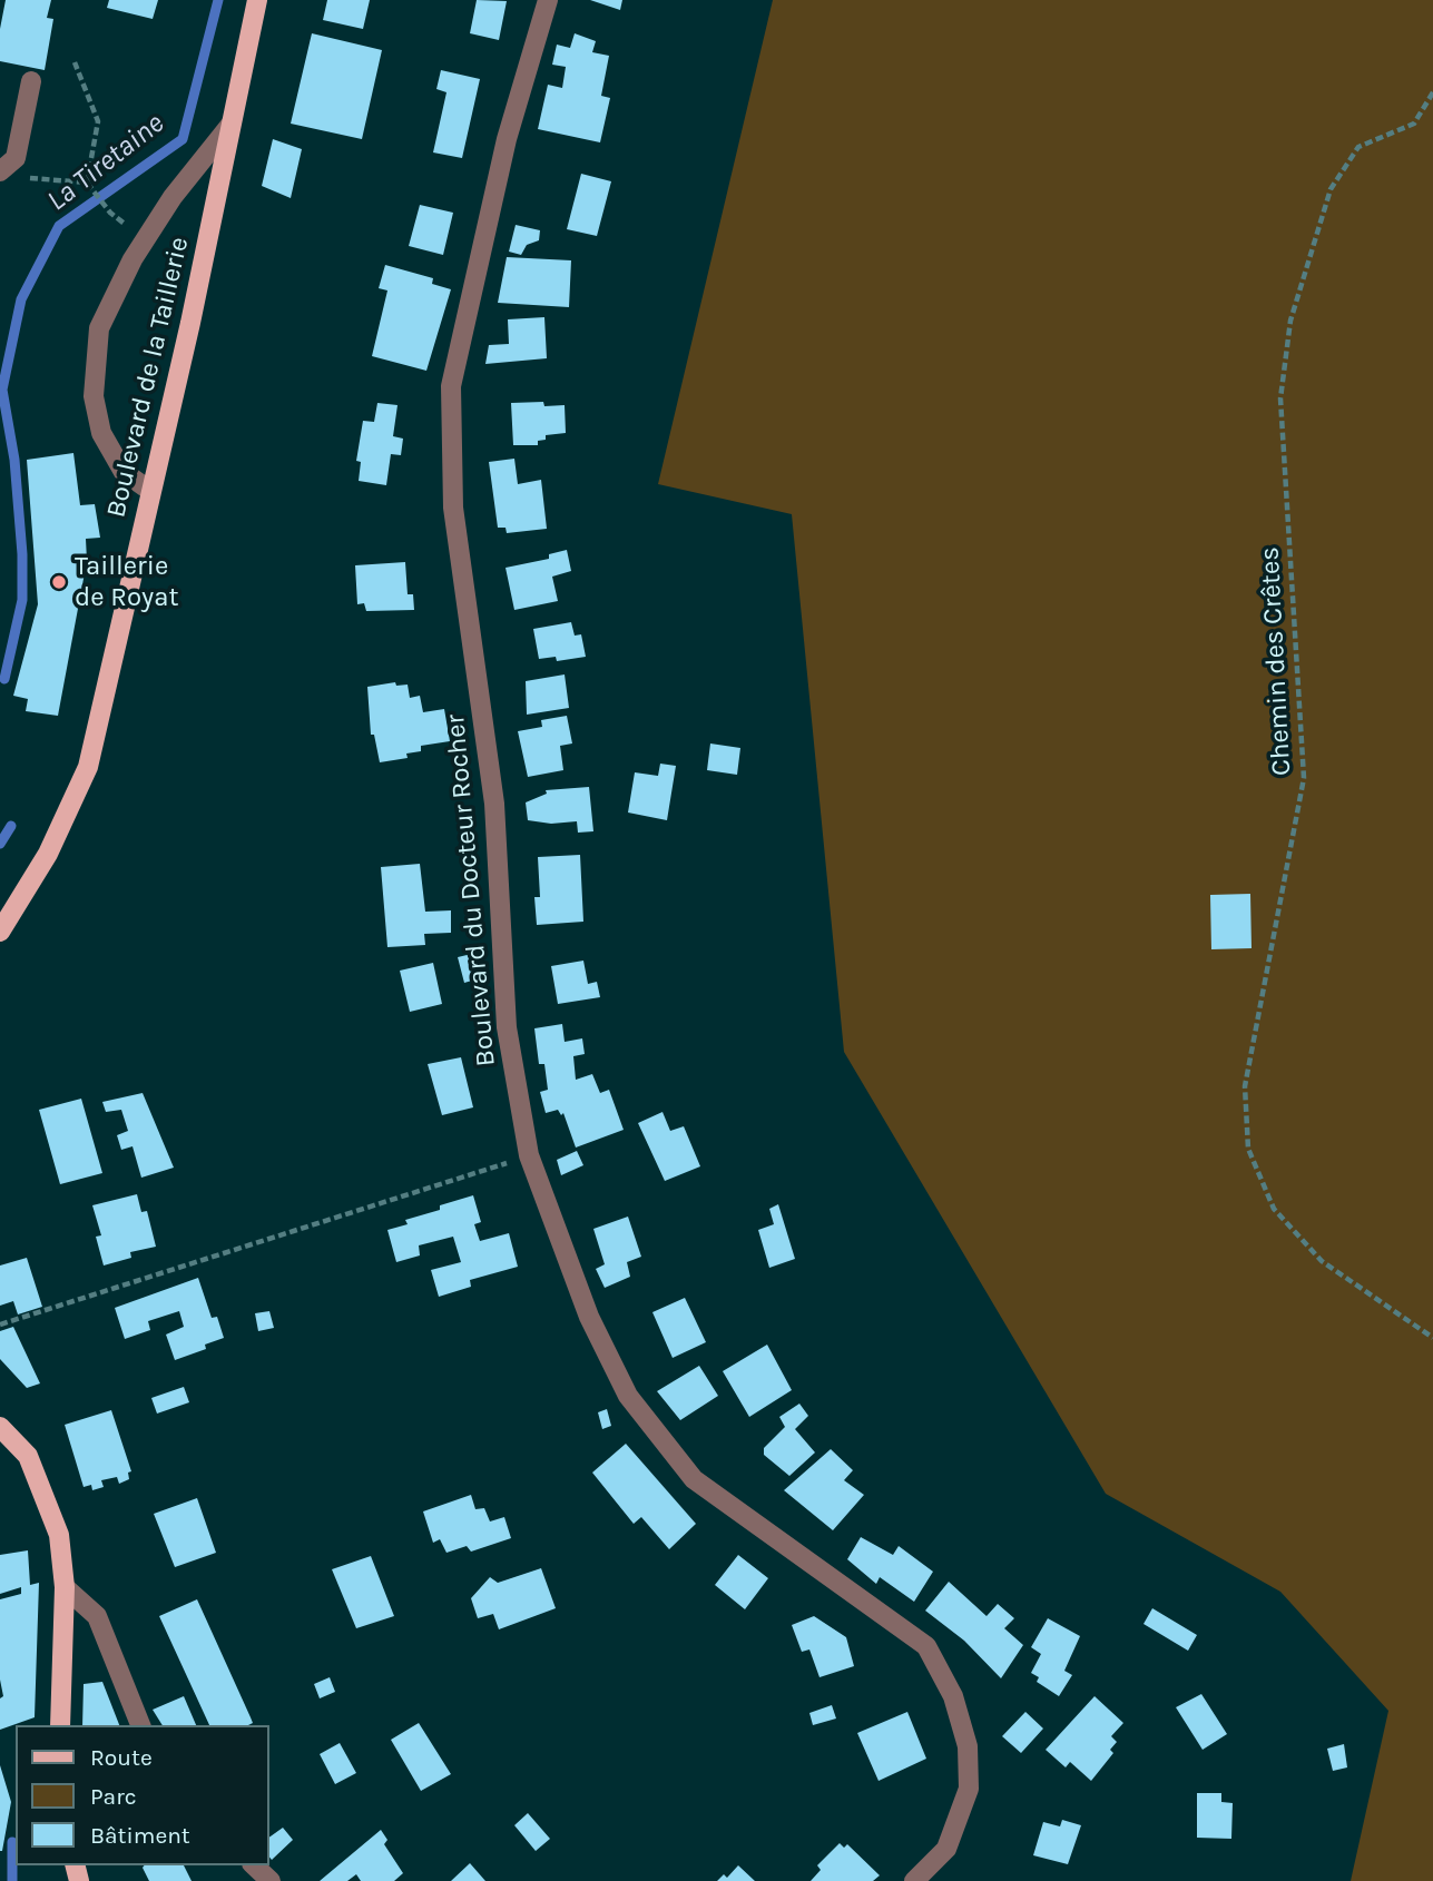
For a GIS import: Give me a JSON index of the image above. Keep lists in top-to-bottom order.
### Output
{
  "streets": {
    "main road": ["Boulevard de la Taillerie"],
    "street": ["Boulevard du Docteur Rocher"],
    "path": ["Chemin des Crêtes"]
  },
  "water": ["La Tiretaine"],
  "places": ["Taillerie de Royat"],
  "legend": ["Route", "Parc", "Bâtiment"]
}
